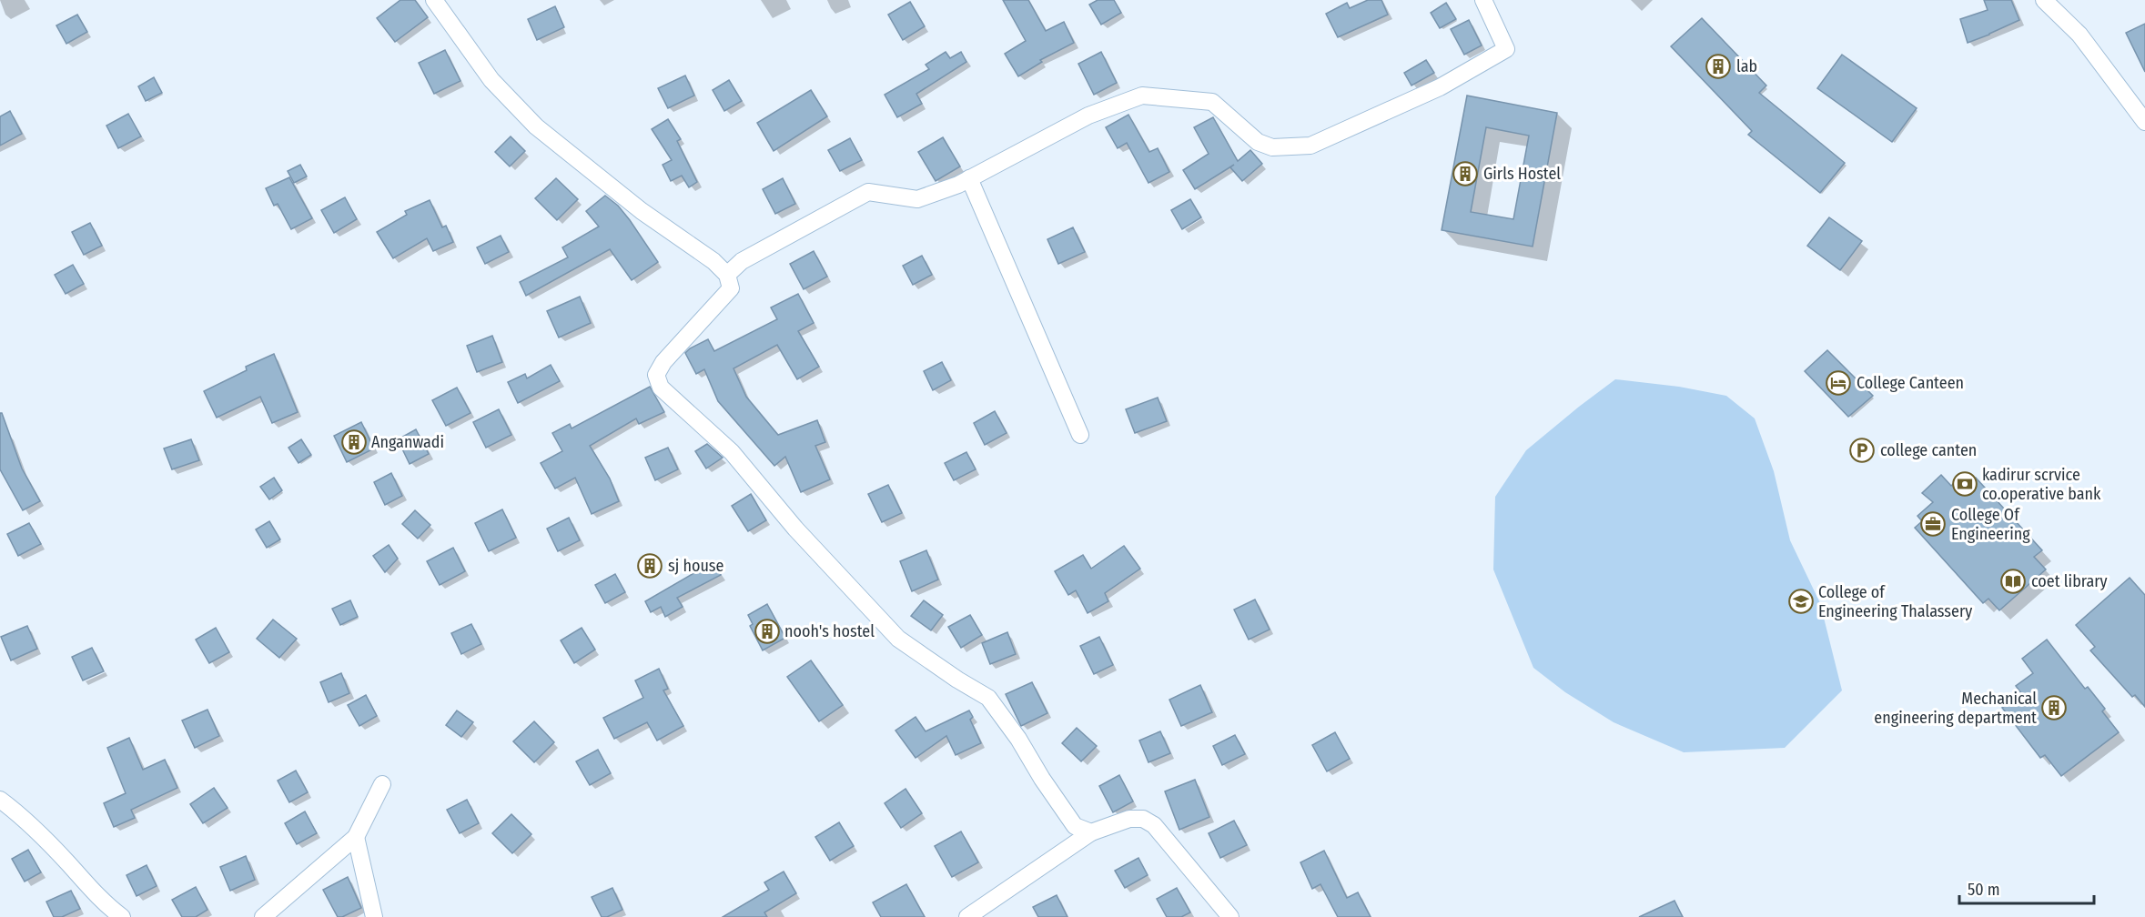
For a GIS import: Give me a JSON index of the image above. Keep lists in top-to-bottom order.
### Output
{
  "places": {
    "building": [
      "lab",
      "Girls Hostel",
      "Anganwadi",
      "sj house",
      "nooh's hostel",
      "Mechanical engineering department"
    ],
    "hotel": ["College Canteen"],
    "parking": ["college canten"],
    "bank": ["kadirur scrvice co.operative bank"],
    "office": ["College Of Engineering"],
    "library": ["coet library"],
    "school or university": ["College of Engineering Thalassery"]
  },
  "scale_bar": "50 m"
}
